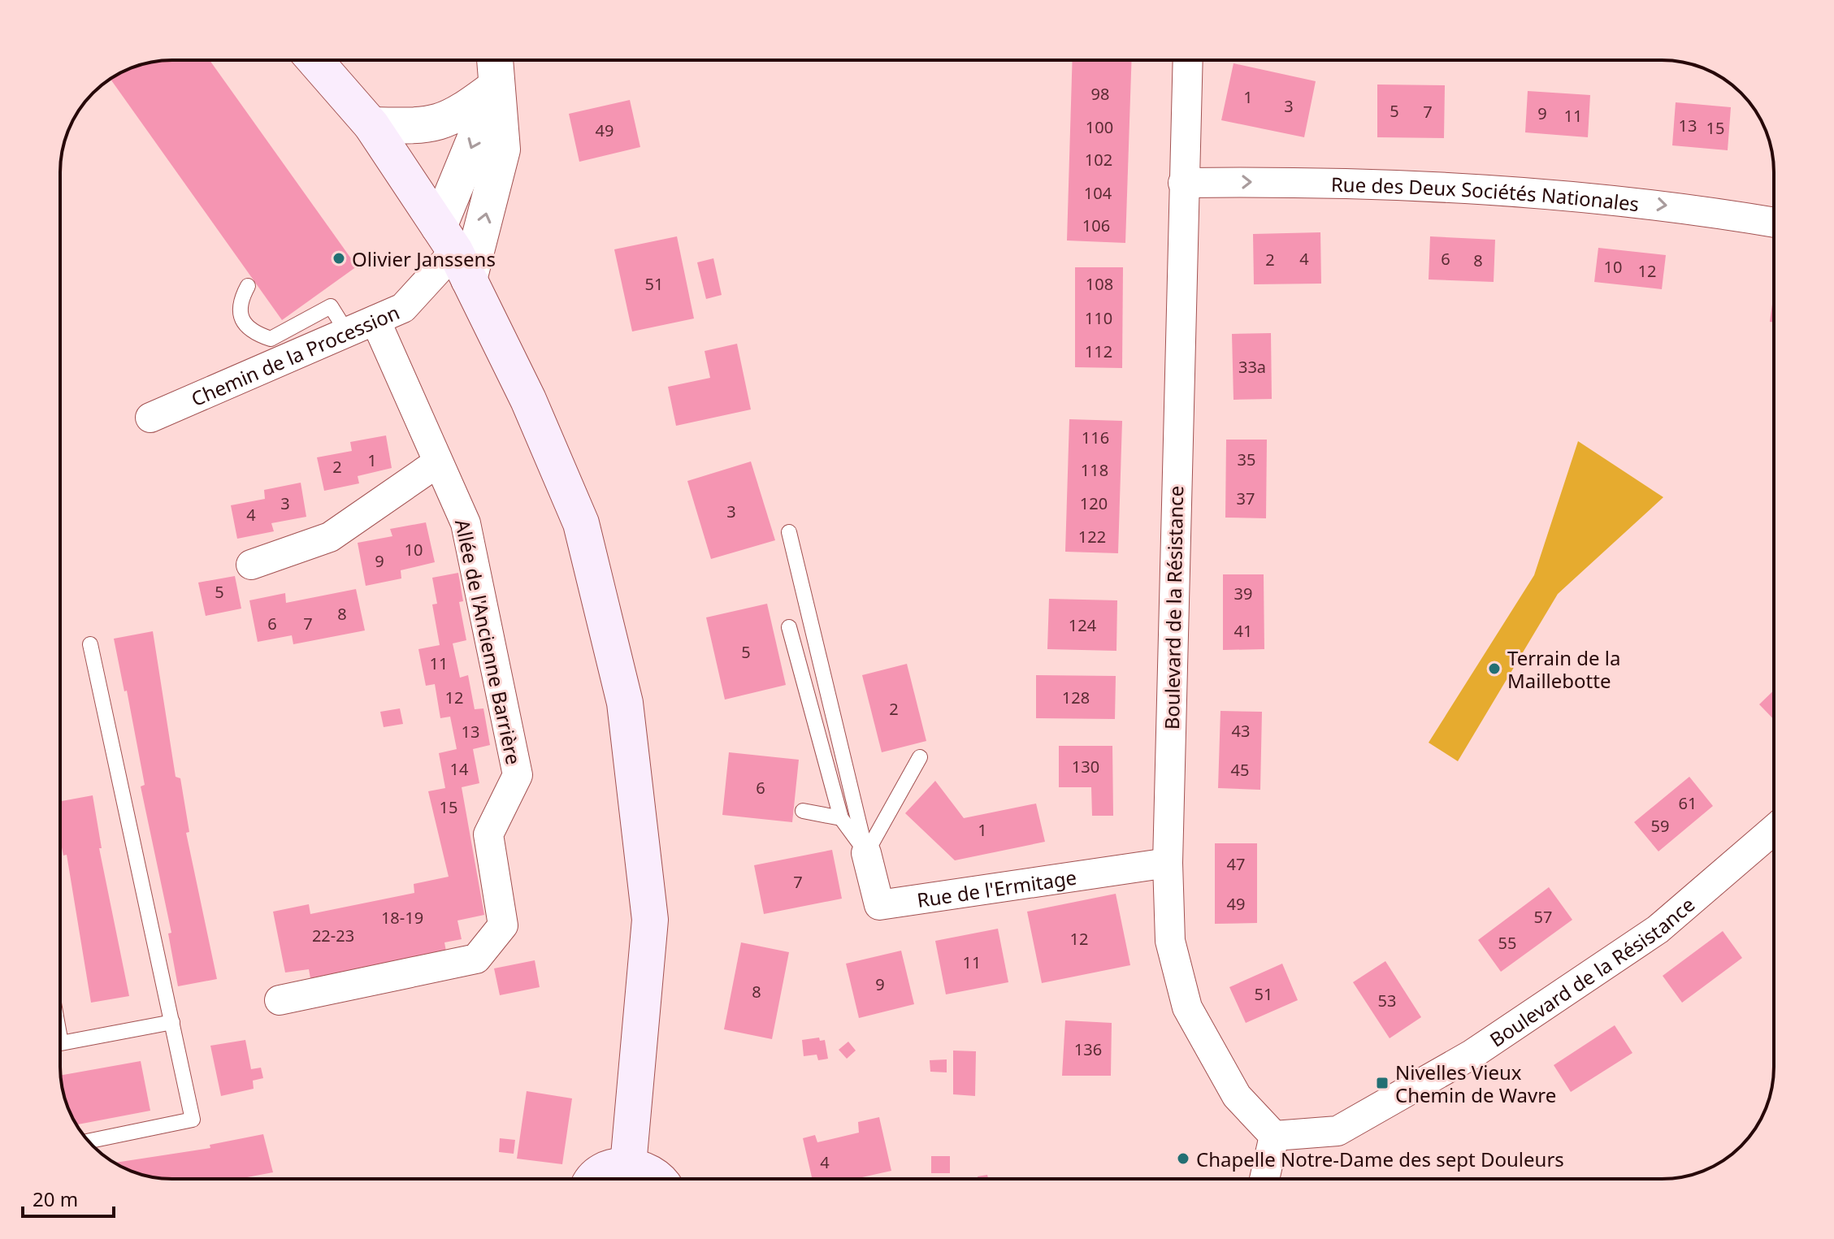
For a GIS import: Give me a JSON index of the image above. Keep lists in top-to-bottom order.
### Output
{
  "streets": {
    "street": [
      "Rue des Deux Sociétés Nationales",
      "Chemin de la Procession",
      "Boulevard de la Résistance",
      "Allée de l'Ancienne Barrière",
      "Rue de l'Ermitage"
    ]
  },
  "crossings": [
    ["Rue des Deux Sociétés Nationales", "Boulevard de la Résistance"],
    ["Chemin de la Procession", "Allée de l'Ancienne Barrière"],
    ["Boulevard de la Résistance", "Rue de l'Ermitage"]
  ],
  "one_way": ["Rue des Deux Sociétés Nationales"],
  "places": {
    "other": ["Olivier Janssens", "Terrain de la Maillebotte", "Chapelle Notre-Dame des sept Douleurs"],
    "transit": ["Nivelles Vieux Chemin de Wavre"]
  },
  "house_numbers": [
    "98",
    "1",
    "3",
    "5",
    "7",
    "9",
    "11",
    "13",
    "100",
    "15",
    "49",
    "102",
    "104",
    "106",
    "4",
    "6",
    "2",
    "8",
    "10",
    "12",
    "51",
    "108",
    "110",
    "112",
    "33a",
    "116",
    "35",
    "1",
    "2",
    "118",
    "37",
    "3",
    "120",
    "3",
    "4",
    "122",
    "10",
    "9",
    "5",
    "39",
    "8",
    "6",
    "7",
    "124",
    "41",
    "5",
    "11",
    "12",
    "128",
    "2",
    "43",
    "13",
    "130",
    "14",
    "45",
    "6",
    "61",
    "15",
    "59",
    "1",
    "47",
    "7",
    "49",
    "57",
    "18-19",
    "22-23",
    "12",
    "55",
    "11",
    "9",
    "8",
    "51",
    "53",
    "136",
    "4"
  ],
  "scale_bar": "20 m"
}
